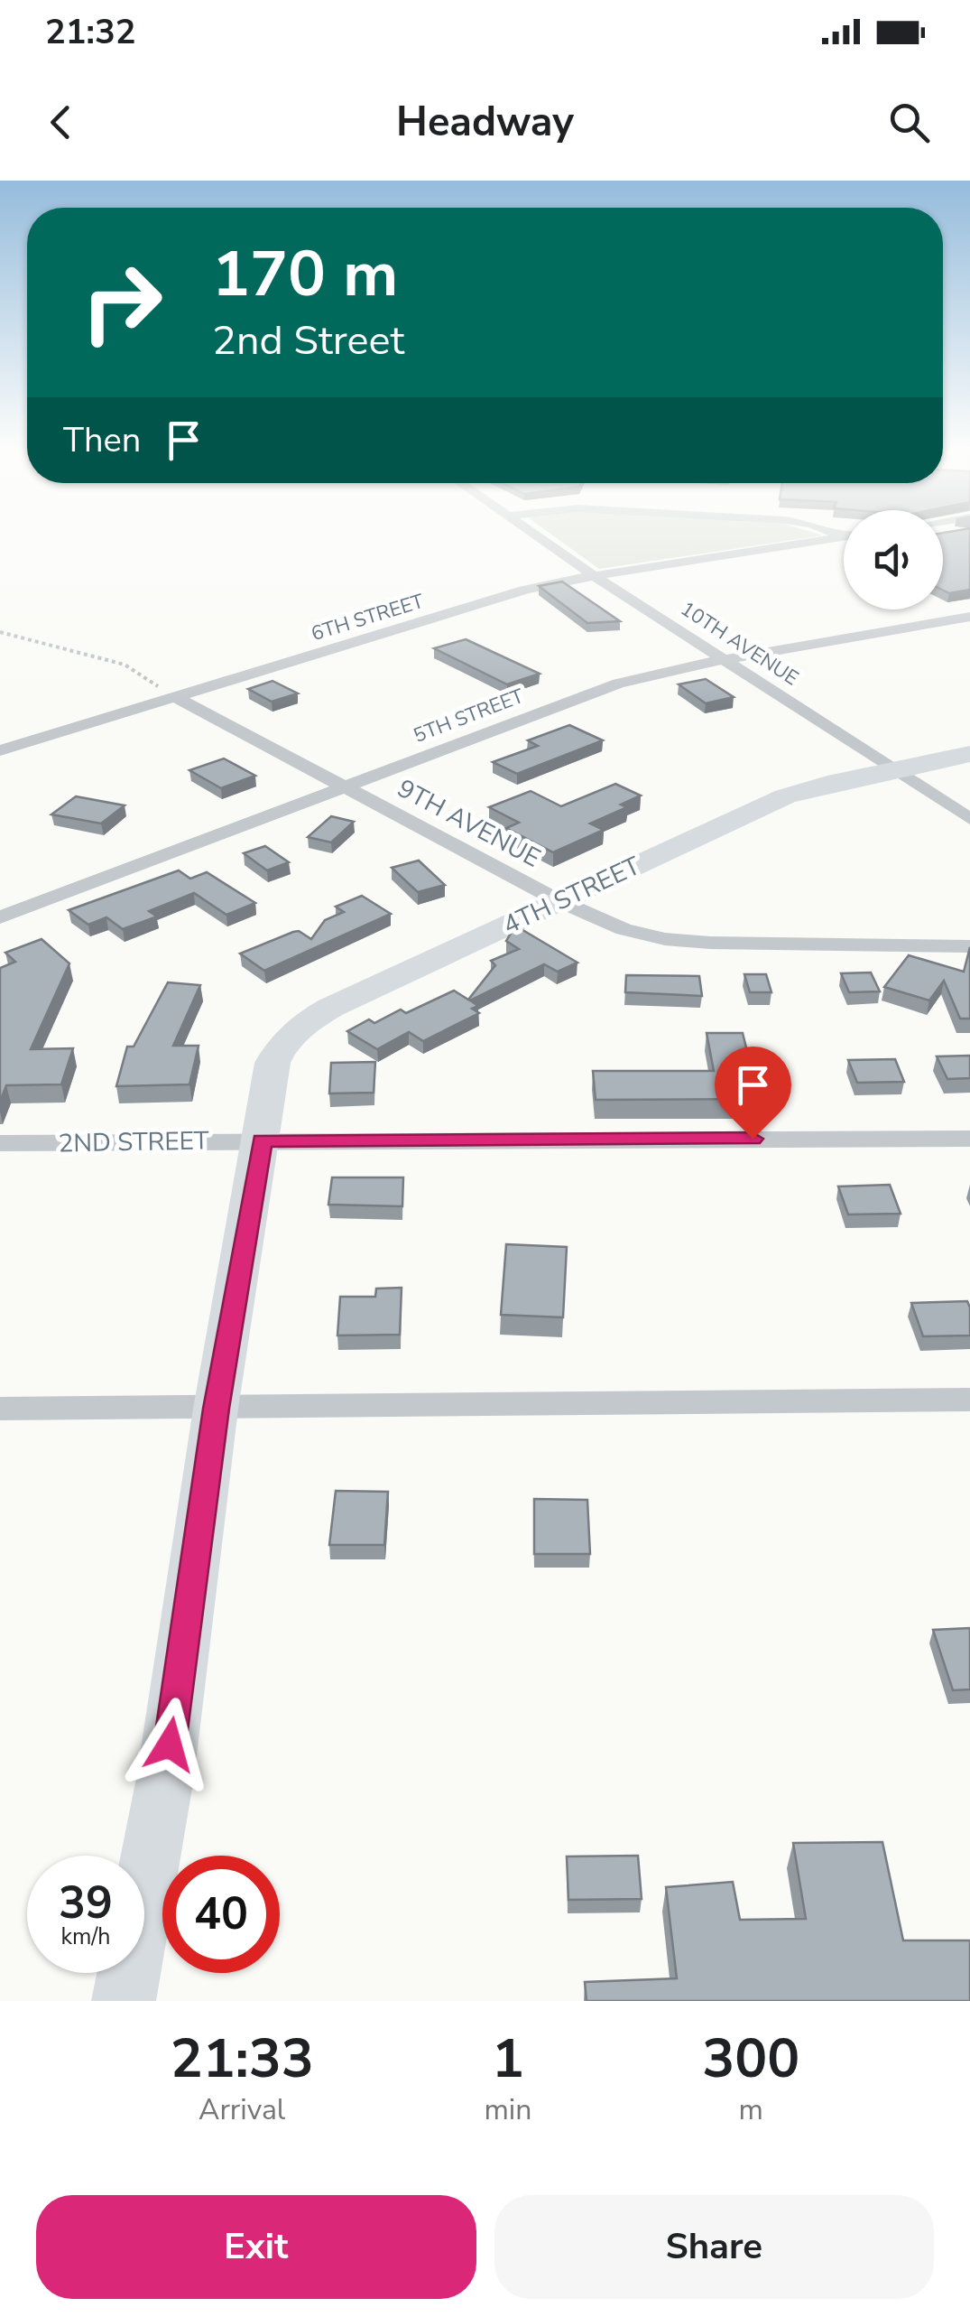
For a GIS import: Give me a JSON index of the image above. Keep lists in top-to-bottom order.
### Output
{
  "streets": {
    "street": [
      "6TH STREET",
      "10TH AVENUE",
      "5TH STREET",
      "9TH AVENUE",
      "4TH STREET",
      "2ND STREET"
    ]
  },
  "crossings": [
    ["6TH STREET", "10TH AVENUE"],
    ["6TH STREET", "9TH AVENUE"],
    ["10TH AVENUE", "5TH STREET"],
    ["10TH AVENUE", "4TH STREET"],
    ["5TH STREET", "9TH AVENUE"],
    ["9TH AVENUE", "4TH STREET"],
    ["4TH STREET", "2ND STREET"]
  ],
  "page": {
    "status": "21:32",
    "header": "Headway",
    "turn": ["170 m", "2nd Street"],
    "then": "Then",
    "speed": "39 km/h",
    "limit": "40",
    "eta": [
      "21:33",
      "Arrival",
      "1",
      "min",
      "300",
      "m"
    ],
    "buttons": ["Exit", "Share"]
  }
}
